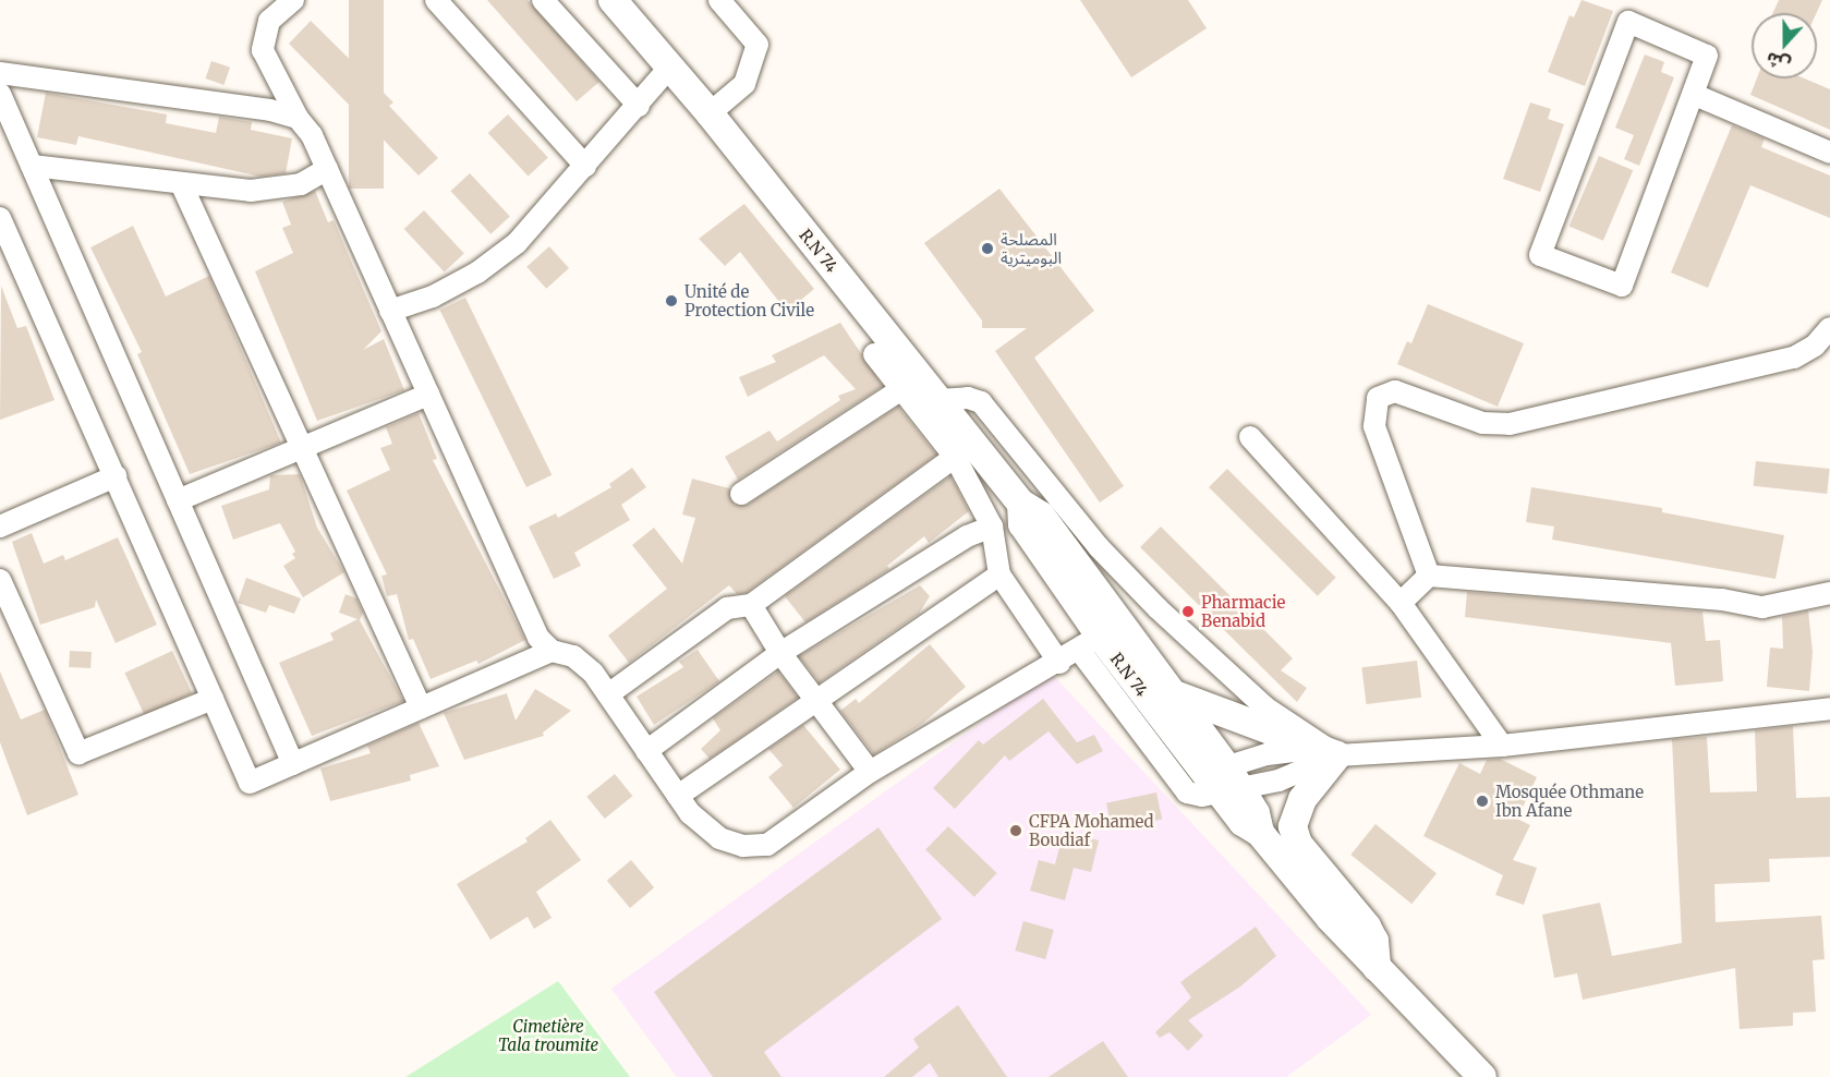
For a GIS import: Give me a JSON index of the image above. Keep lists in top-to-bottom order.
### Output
{
  "streets": {
    "main road": ["R.N 74"]
  },
  "parks": ["Cimetière Tala troumite"],
  "places": [
    "المصلحة البوميترية",
    "Unité de Protection Civile",
    "Pharmacie Benabid",
    "Mosquée Othmane Ibn Afane",
    "CFPA Mohamed Boudiaf"
  ],
  "north": "bottom"
}
